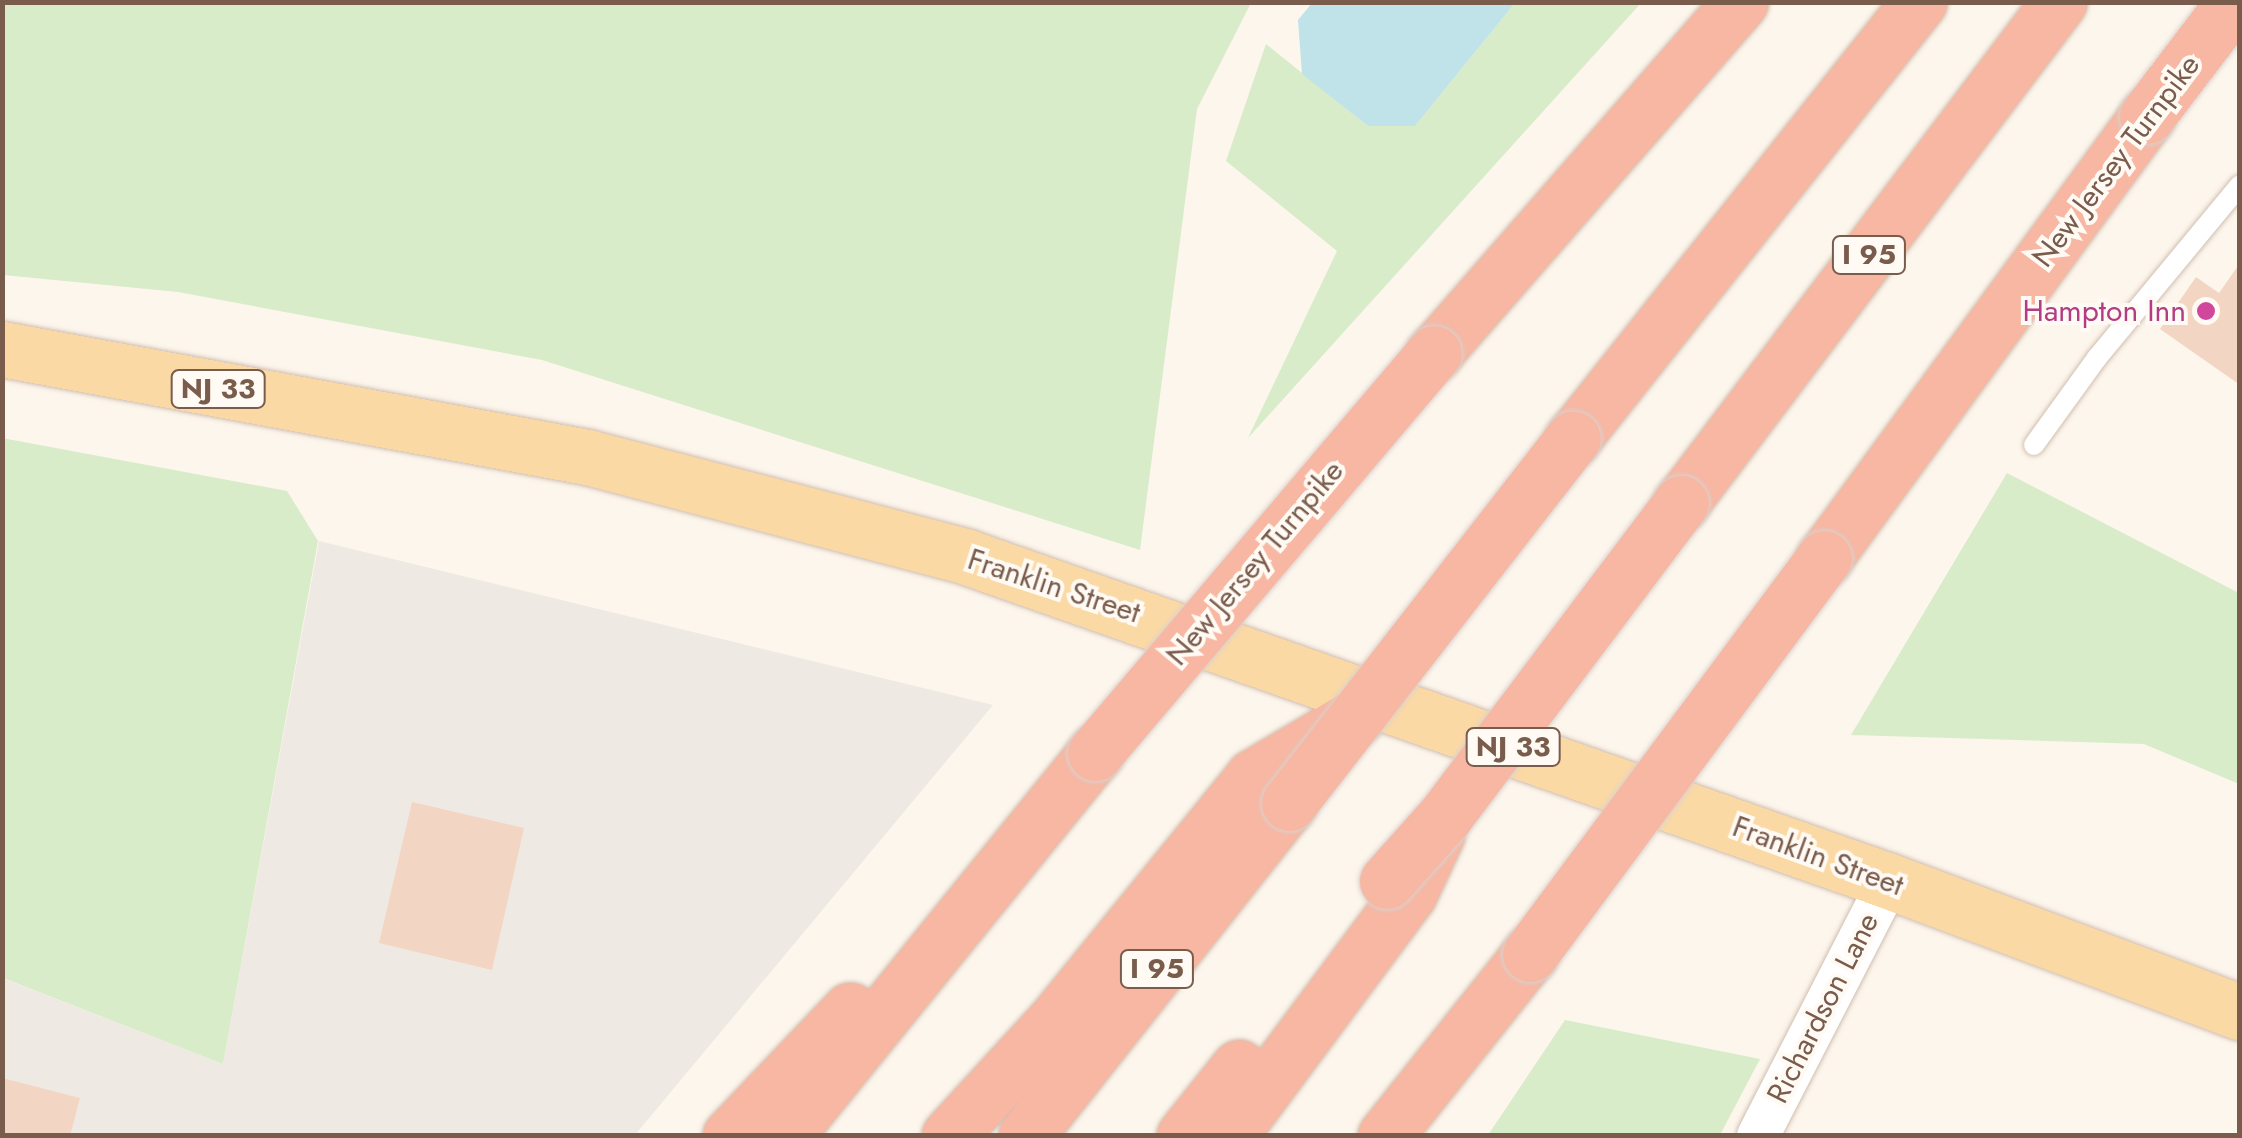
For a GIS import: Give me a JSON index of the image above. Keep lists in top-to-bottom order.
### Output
{
  "streets": {
    "highway": ["New Jersey Turnpike", "I 95"],
    "main road": ["NJ 33", "Franklin Street"],
    "street": ["Richardson Lane"]
  },
  "crossings": [
    ["Franklin Street", "Richardson Lane"]
  ],
  "places": ["Hampton Inn"]
}
